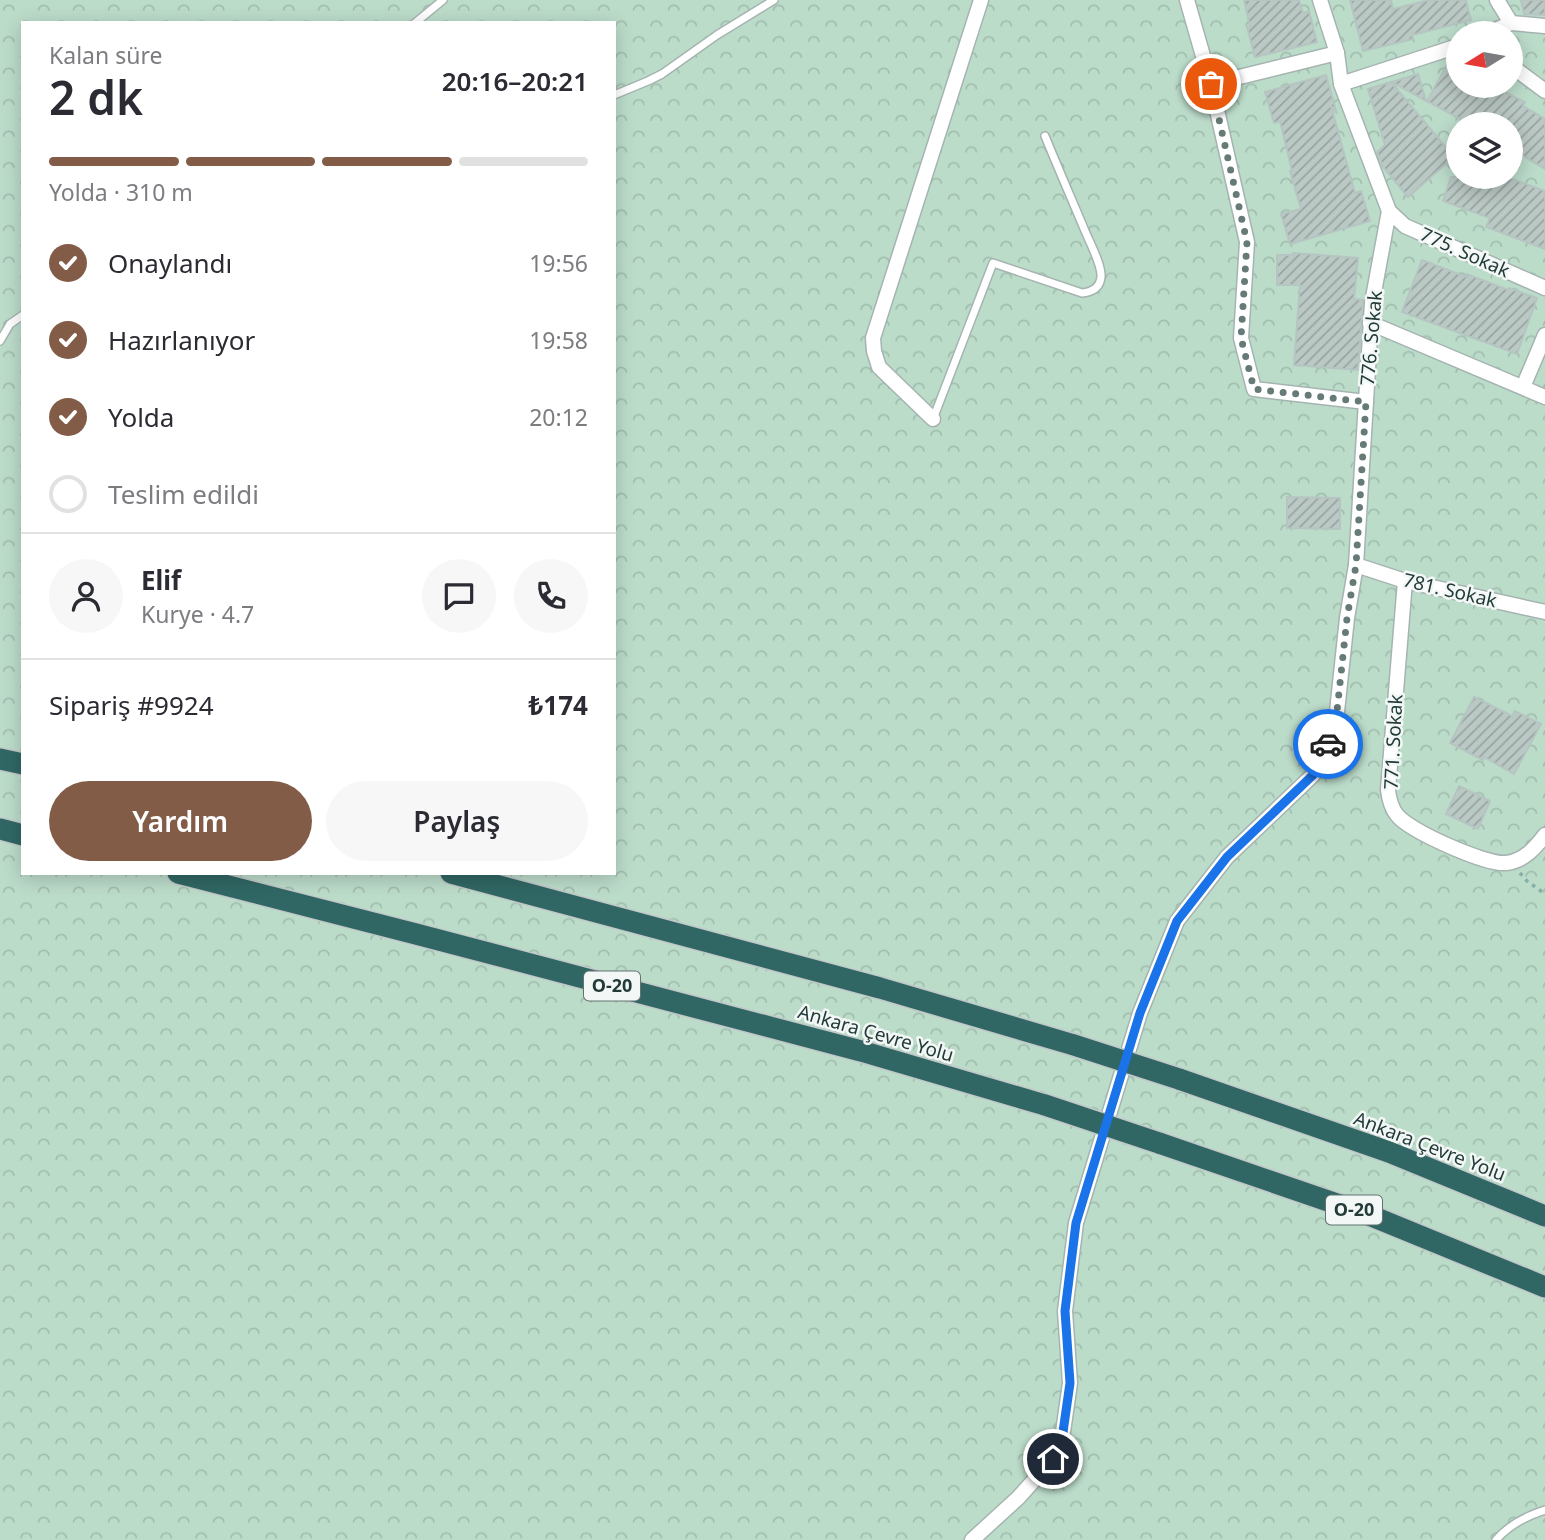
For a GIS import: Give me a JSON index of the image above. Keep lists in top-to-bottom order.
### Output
{
  "streets": {
    "highway": ["O-20", "Ankara Çevre Yolu"],
    "street": [
      "775. Sokak",
      "776. Sokak",
      "781. Sokak",
      "771. Sokak"
    ]
  },
  "crossings": [
    ["775. Sokak", "776. Sokak"],
    ["776. Sokak", "781. Sokak"],
    ["781. Sokak", "771. Sokak"]
  ],
  "north": "left",
  "page": {
    "heading": ["2 dk", "Kalan süre", "20:16–20:21"],
    "panel": [
      "Elif",
      "Kurye · 4.7",
      "Sipariş #9924",
      "₺174"
    ],
    "bar": "Yolda · 310 m",
    "list": [
      ["Onaylandı", "19:56"],
      ["Hazırlanıyor", "19:58"],
      ["Yolda", "20:12"],
      "Teslim edildi"
    ],
    "buttons": ["Yardım", "Paylaş"]
  }
}
